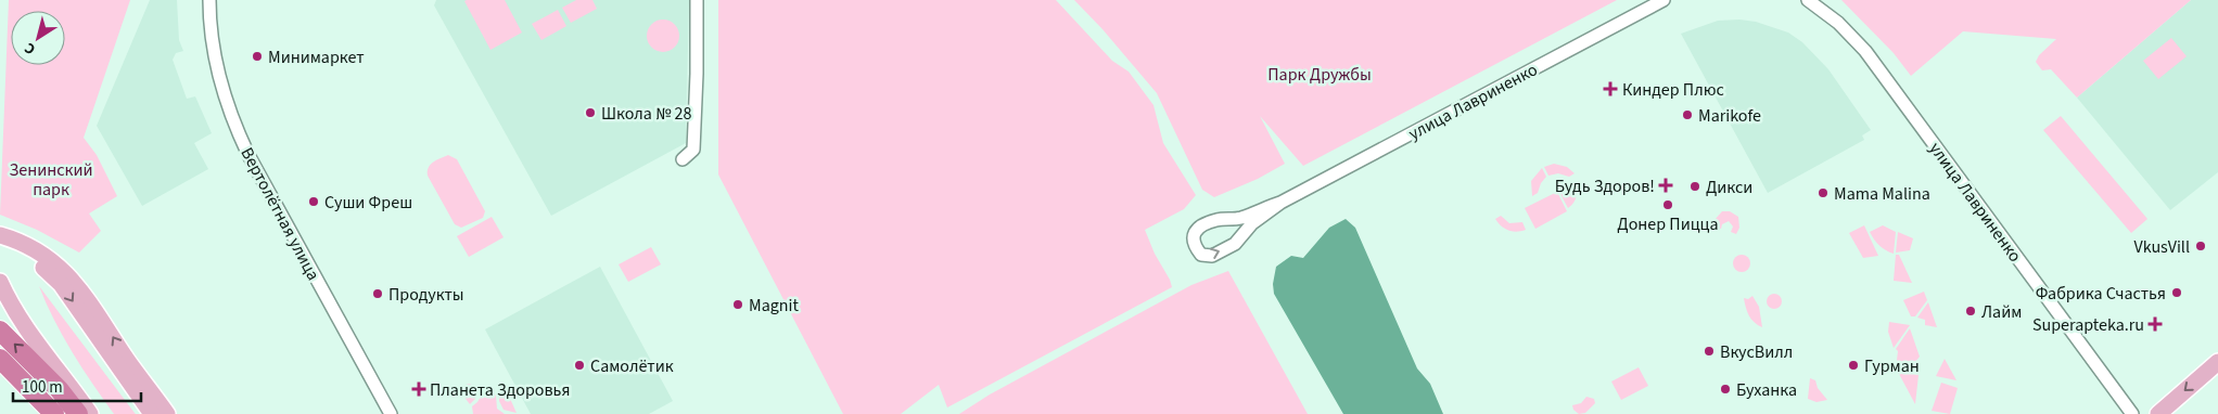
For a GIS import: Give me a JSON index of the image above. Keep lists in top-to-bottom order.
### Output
{
  "streets": {
    "street": ["улица Лавриненко", "Вертолётная улица"]
  },
  "parks": ["Парк Дружбы", "Зенинский парк"],
  "places": {
    "other": [
      "Минимаркет",
      "Школа № 28",
      "Marikofe",
      "Дикси",
      "Mama Malina",
      "Суши Фреш",
      "Донер Пицца",
      "VkusVill",
      "Фабрика Счастья",
      "Продукты",
      "Magnit",
      "Лайм",
      "ВкусВилл",
      "Самолётик",
      "Гурман",
      "Буханка"
    ],
    "health": [
      "Киндер Плюс",
      "Будь Здоров!",
      "Superapteka.ru",
      "Планета Здоровья"
    ]
  },
  "scale_bar": "100 m",
  "north": "bottom left"
}
